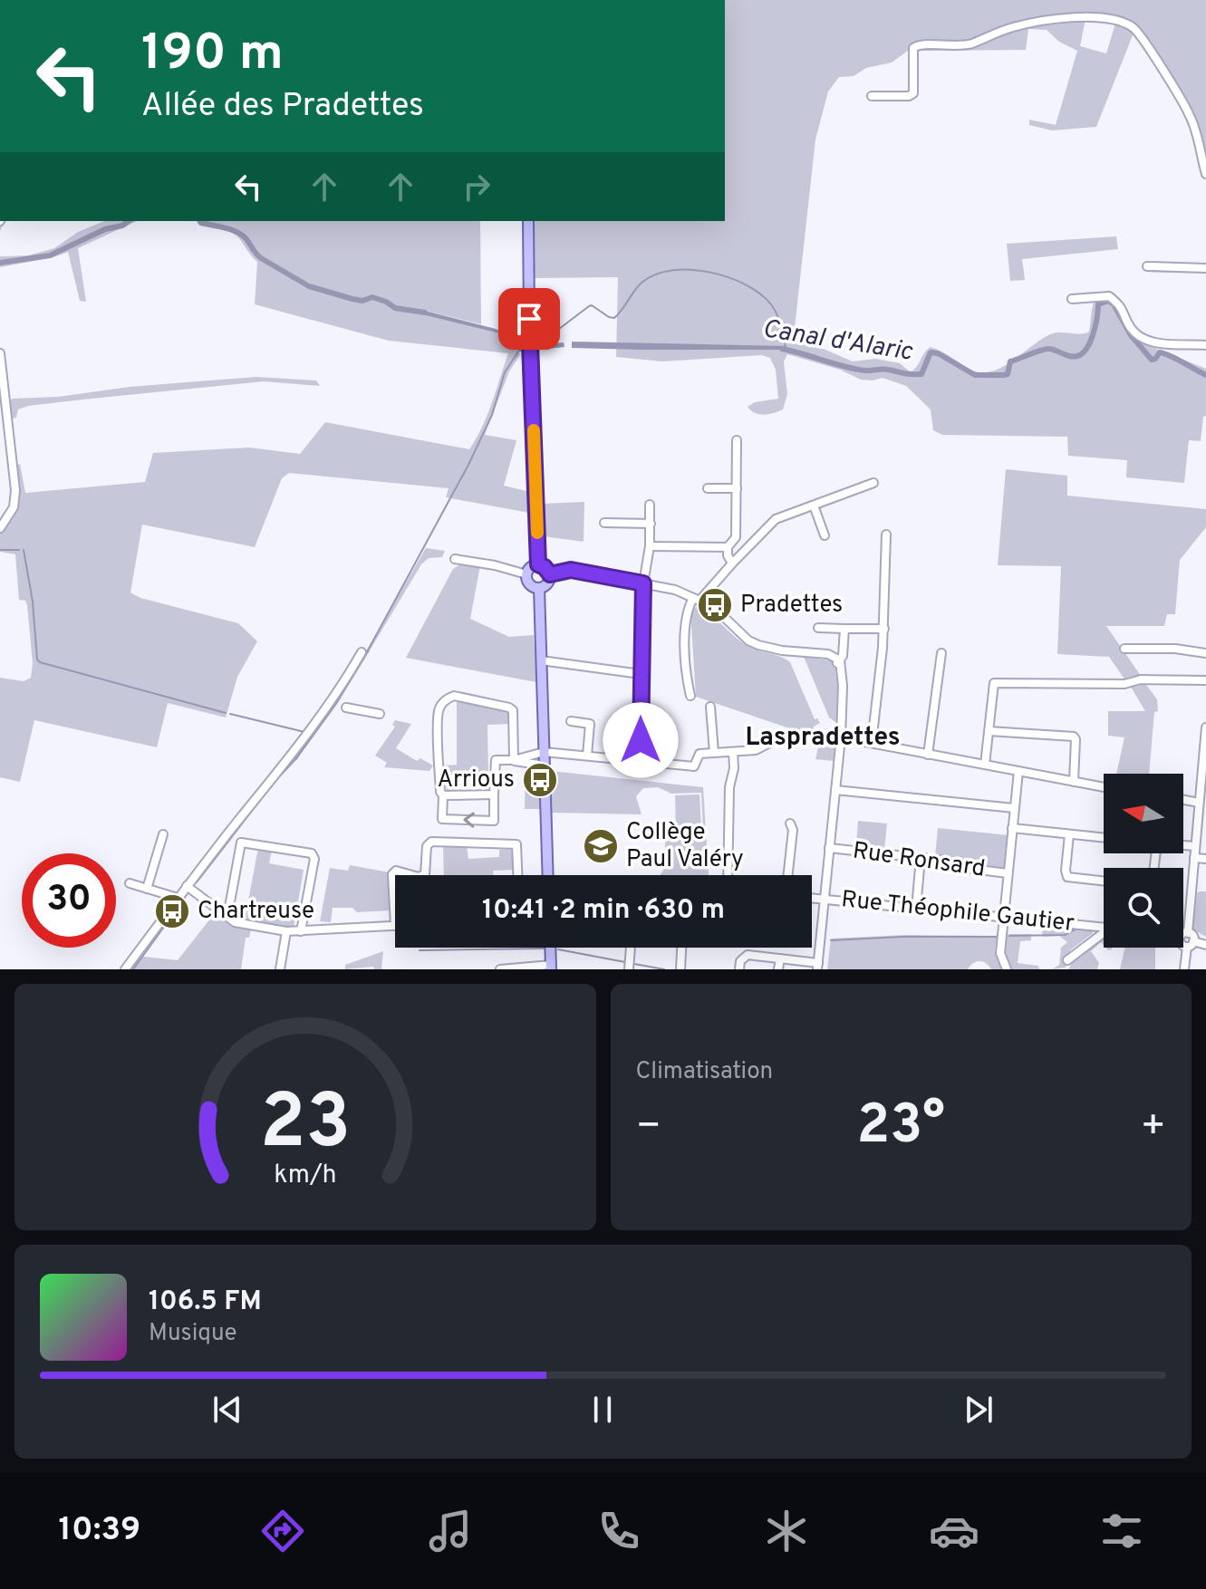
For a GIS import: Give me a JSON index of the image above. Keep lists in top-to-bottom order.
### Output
{
  "streets": {
    "street": ["Rue Ronsard", "Rue Théophile Gautier"]
  },
  "districts": ["Laspradettes"],
  "water": ["Canal d'Alaric"],
  "places": {
    "bus stop": ["Pradettes", "Arrious", "Chartreuse"],
    "school or university": ["Collège Paul Valéry"]
  },
  "north": "left",
  "page": {
    "turn": ["190 m", "Allée des Pradettes"],
    "limit": "30",
    "trip": "10:41 · 2 min · 630 m",
    "tile": "Climatisation",
    "heat": ["−", "23°", "+"],
    "song": ["106.5 FM", "Musique"],
    "tabs": "10:39",
    "gauge": ["23", "km/h"]
  }
}
